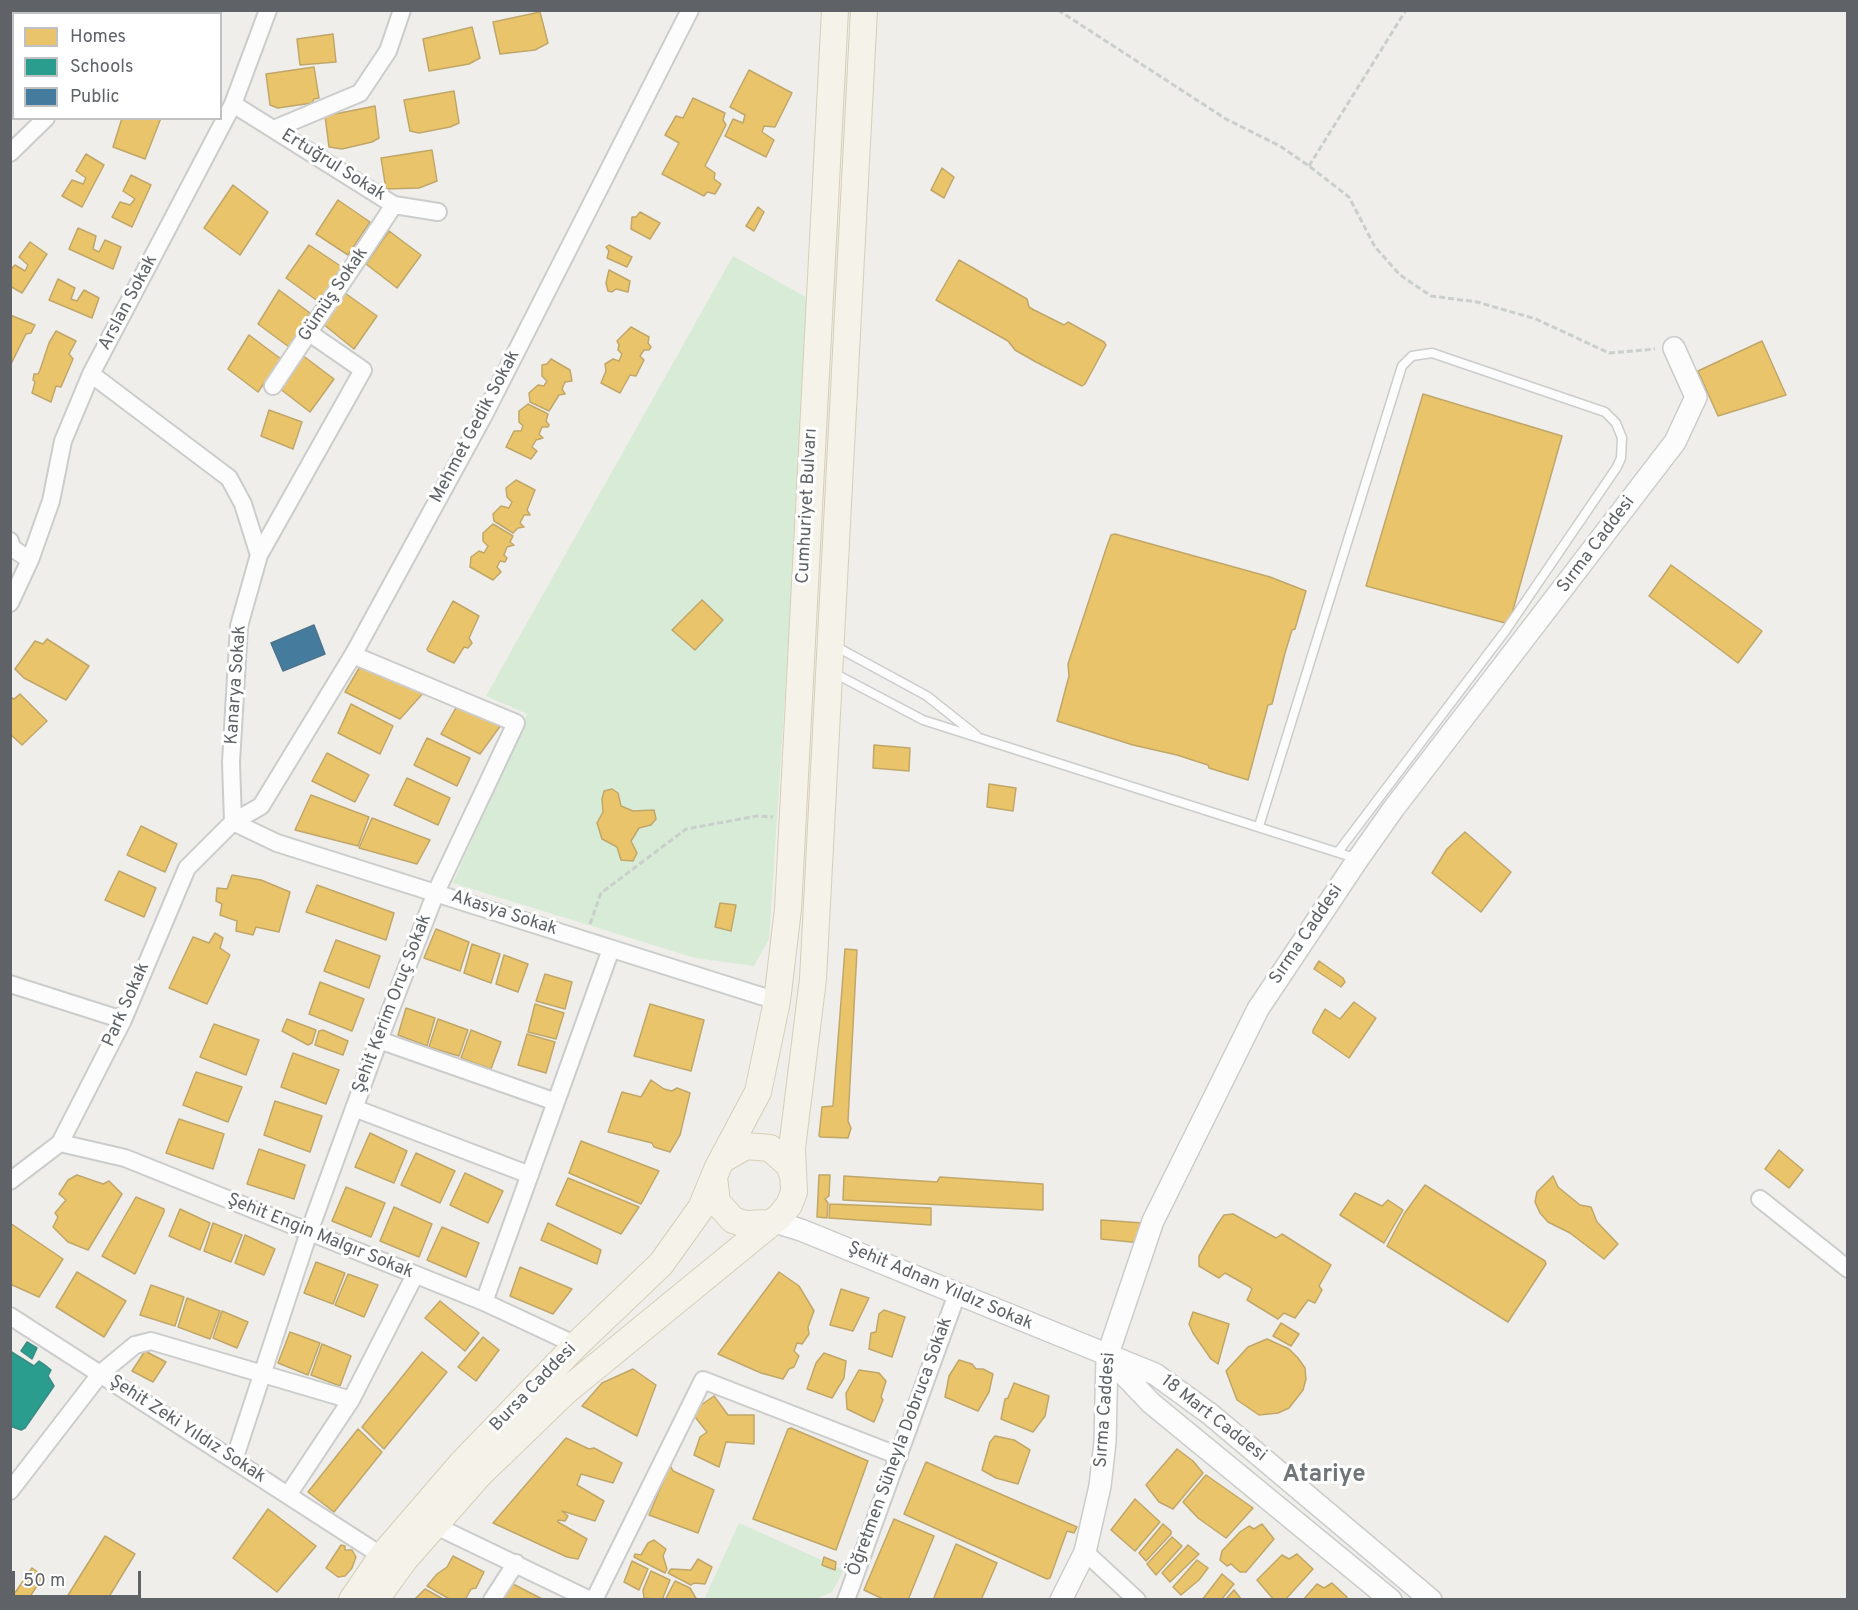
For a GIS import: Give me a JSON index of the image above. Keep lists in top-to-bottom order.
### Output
{
  "streets": {
    "main road": ["Cumhuriyet Bulvarı", "Bursa Caddesi"],
    "street": [
      "Ertuğrul Sokak",
      "Gümüş Sokak",
      "Arslan Sokak",
      "Mehmet Gedik Sokak",
      "Sırma Caddesi",
      "Kanarya Sokak",
      "Akasya Sokak",
      "Şehit Kerim Oruç Sokak",
      "Park Sokak",
      "Şehit Engin Malgır Sokak",
      "Şehit Adnan Yıldız Sokak",
      "18 Mart Caddesi",
      "Şehit Zeki Yıldız Sokak",
      "Öğretmen Süheyla Dobruca Sokak"
    ]
  },
  "crossings": [
    ["Ertuğrul Sokak", "Gümüş Sokak"],
    ["Ertuğrul Sokak", "Arslan Sokak"],
    ["Gümüş Sokak", "Kanarya Sokak"],
    ["Mehmet Gedik Sokak", "Kanarya Sokak"],
    ["Mehmet Gedik Sokak", "Akasya Sokak"],
    ["Mehmet Gedik Sokak", "Şehit Kerim Oruç Sokak"],
    ["Mehmet Gedik Sokak", "Park Sokak"],
    ["Cumhuriyet Bulvarı", "Akasya Sokak"],
    ["Cumhuriyet Bulvarı", "Bursa Caddesi"],
    ["Sırma Caddesi", "Şehit Adnan Yıldız Sokak"],
    ["Sırma Caddesi", "18 Mart Caddesi"],
    ["Kanarya Sokak", "Akasya Sokak"],
    ["Kanarya Sokak", "Park Sokak"],
    ["Akasya Sokak", "Şehit Kerim Oruç Sokak"],
    ["Akasya Sokak", "Park Sokak"],
    ["Akasya Sokak", "Bursa Caddesi"],
    ["Şehit Kerim Oruç Sokak", "Şehit Engin Malgır Sokak"],
    ["Şehit Kerim Oruç Sokak", "Şehit Zeki Yıldız Sokak"],
    ["Park Sokak", "Şehit Engin Malgır Sokak"],
    ["Şehit Engin Malgır Sokak", "Bursa Caddesi"],
    ["Şehit Adnan Yıldız Sokak", "Bursa Caddesi"],
    ["Şehit Adnan Yıldız Sokak", "18 Mart Caddesi"],
    ["Şehit Adnan Yıldız Sokak", "Öğretmen Süheyla Dobruca Sokak"],
    ["Bursa Caddesi", "Şehit Zeki Yıldız Sokak"]
  ],
  "districts": ["Atariye"],
  "legend": ["Homes", "Schools", "Public"],
  "scale_bar": "50 m"
}
